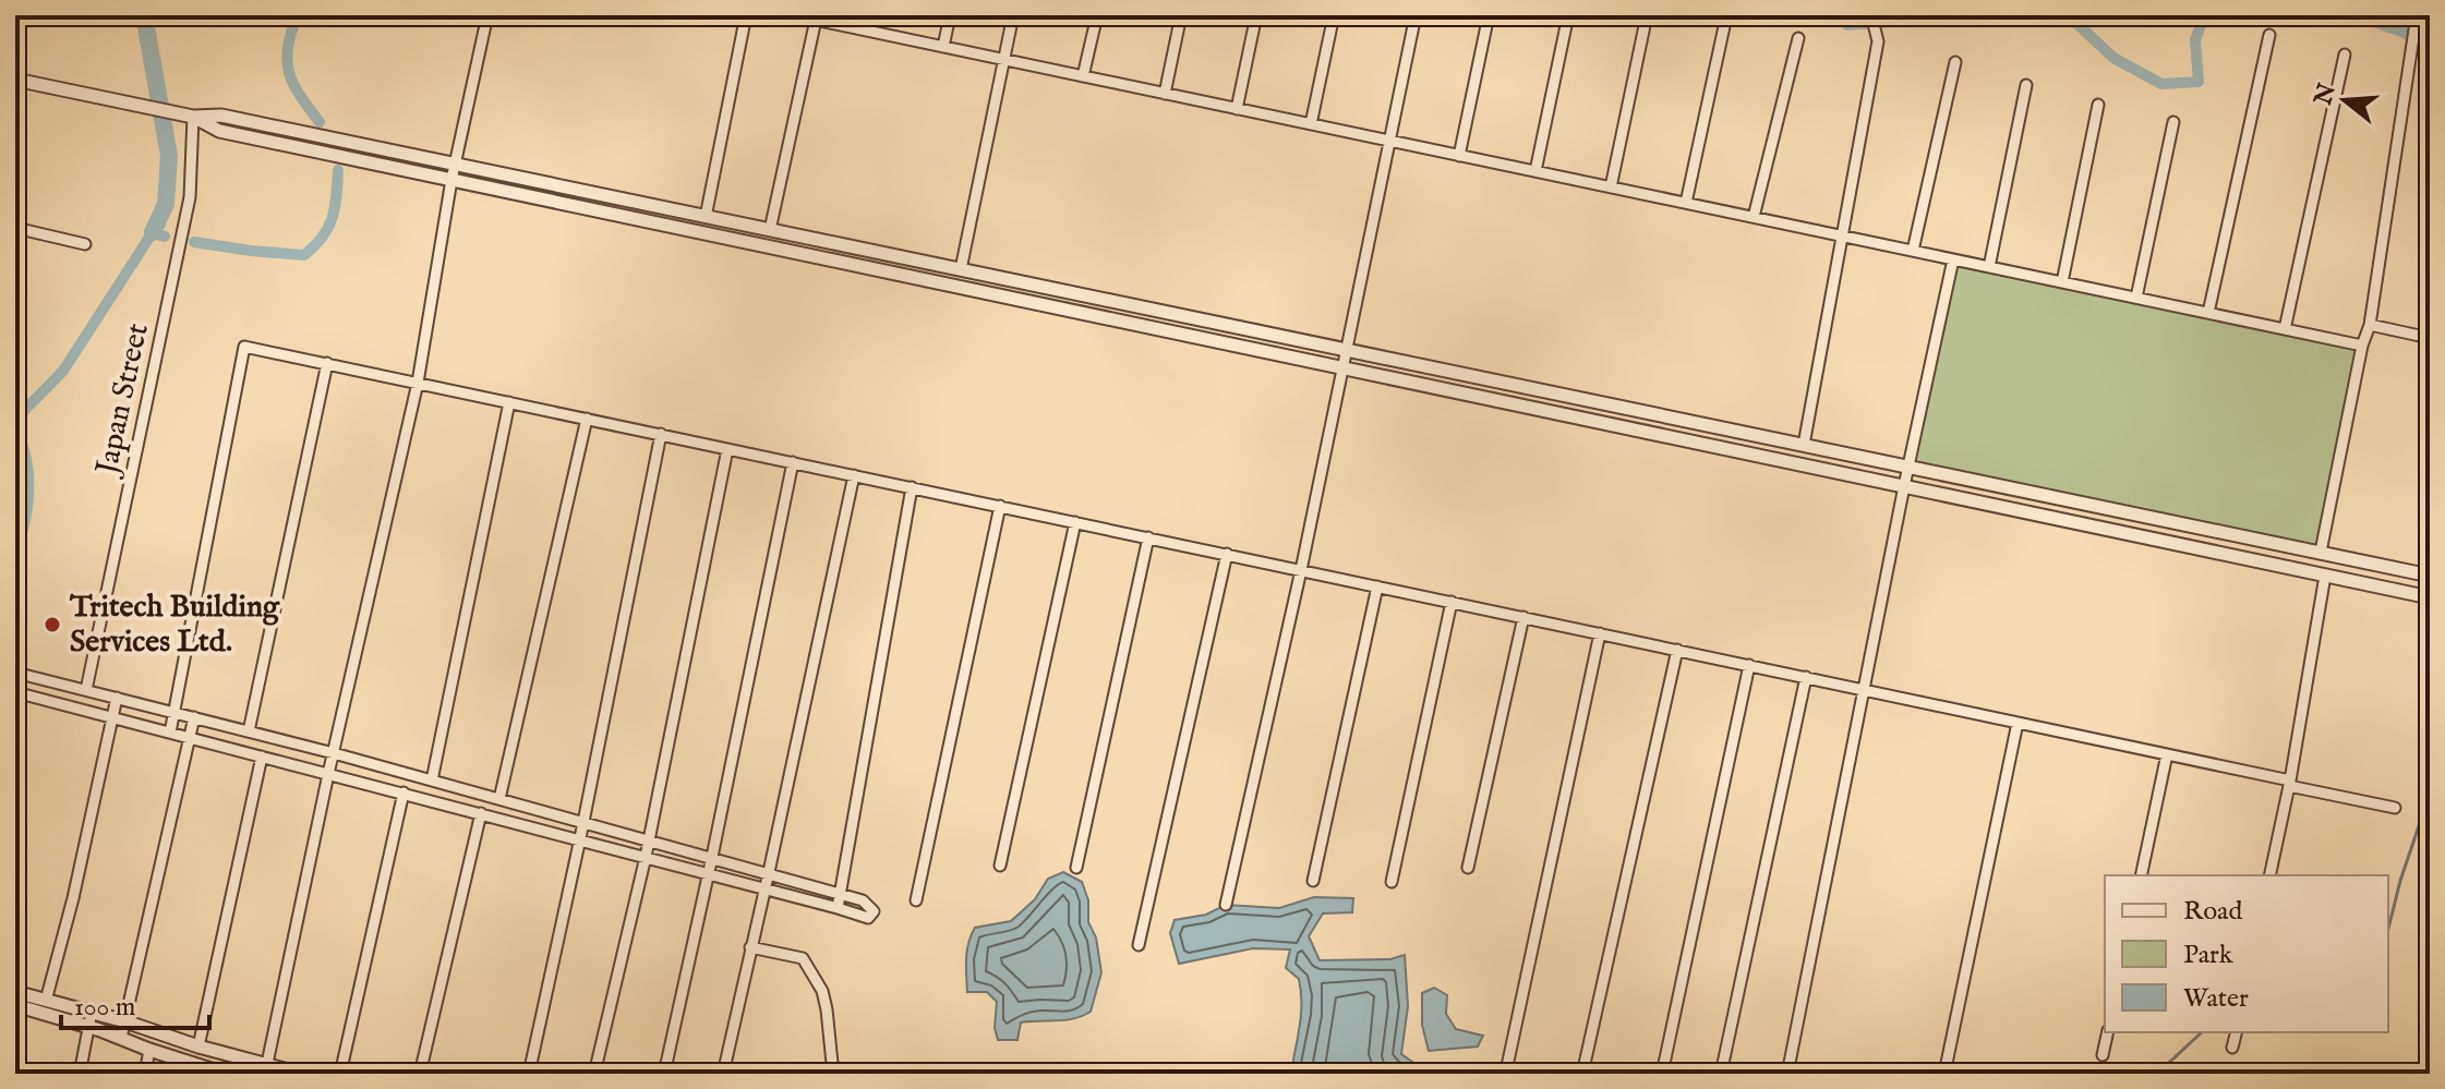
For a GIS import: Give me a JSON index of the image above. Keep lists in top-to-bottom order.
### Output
{
  "streets": {
    "street": ["Japan Street"]
  },
  "places": ["Tritech Building Services Ltd."],
  "legend": ["Road", "Park", "Water"],
  "scale_bar": "100 m",
  "north": "left"
}
